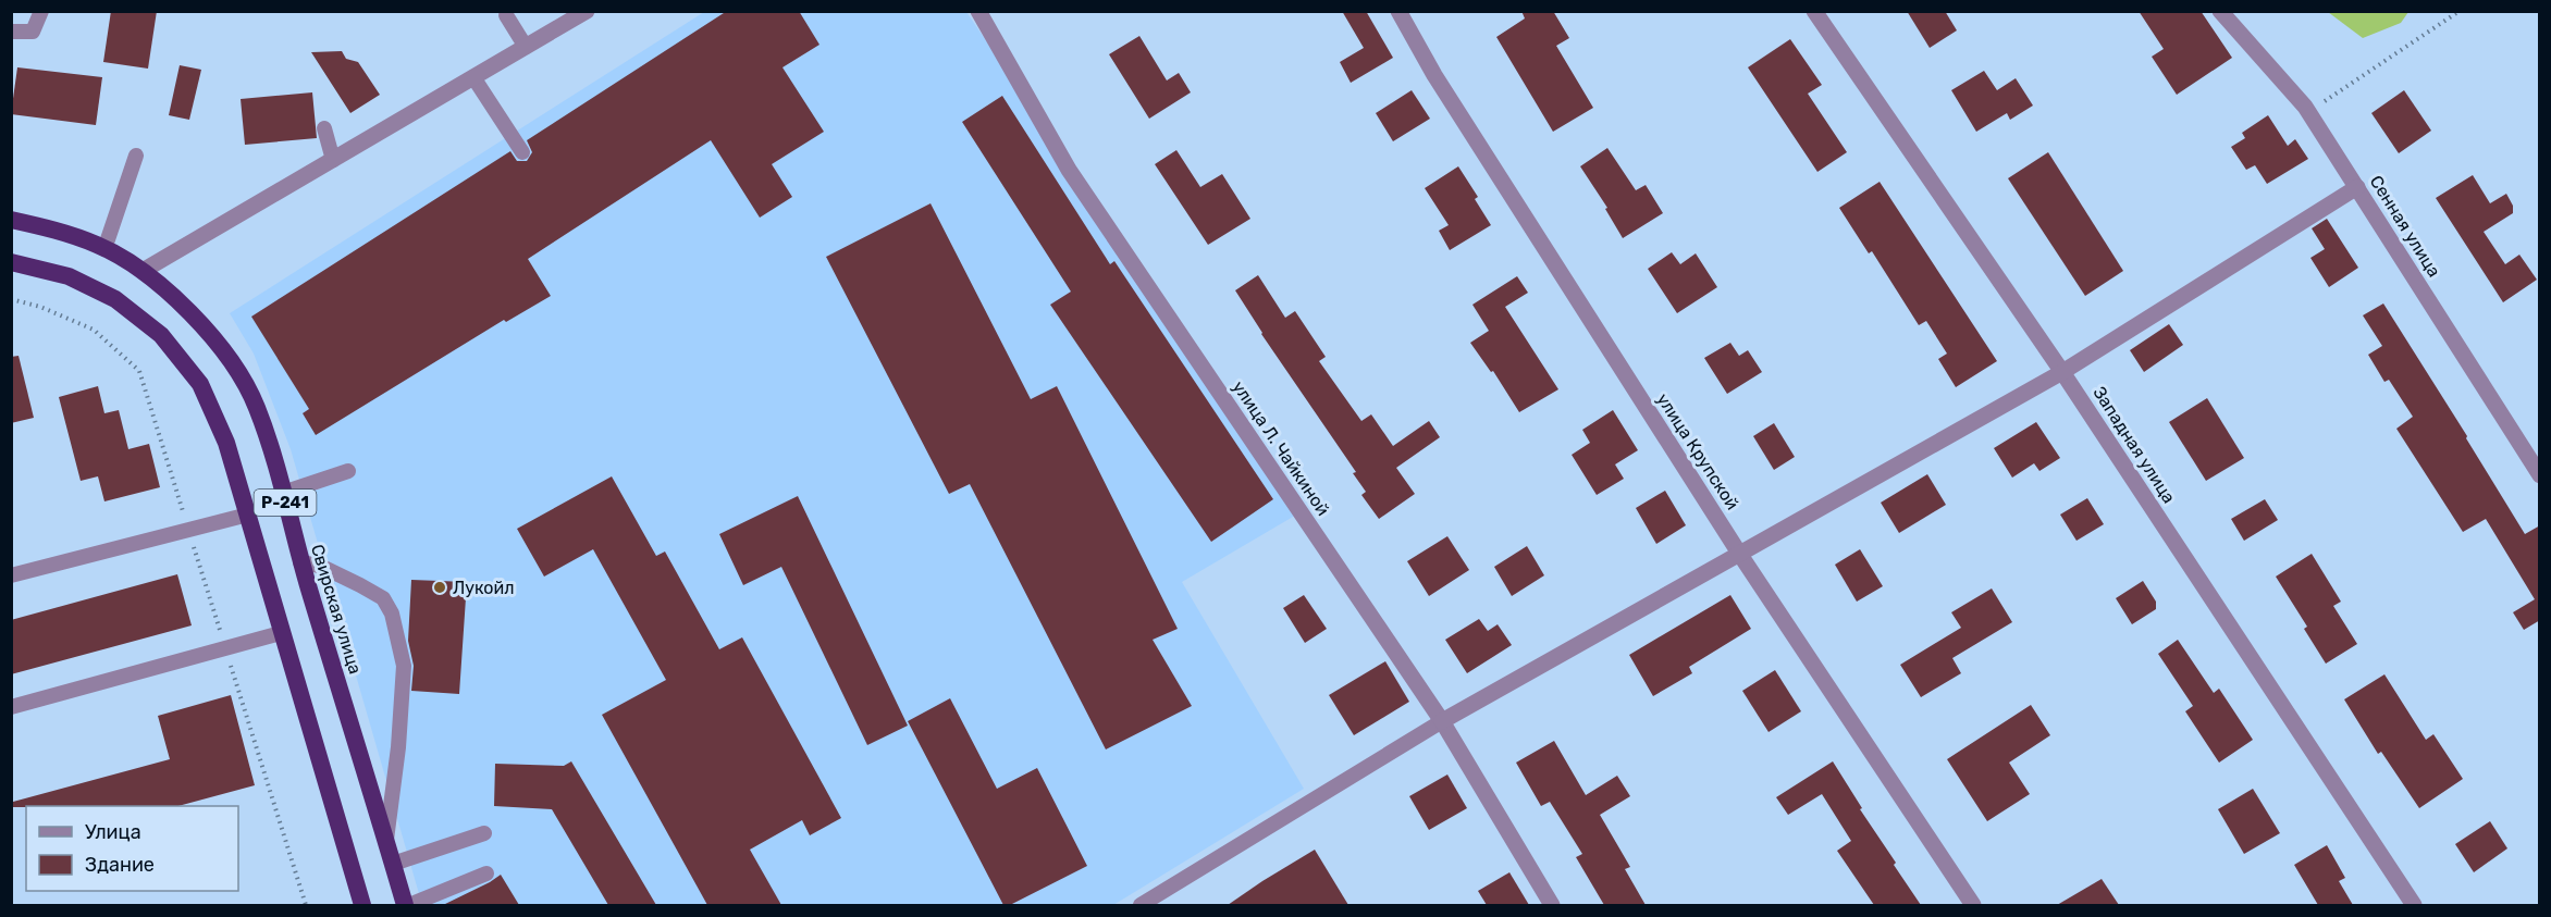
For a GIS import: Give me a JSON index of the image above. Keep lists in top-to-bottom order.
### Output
{
  "streets": {
    "highway": ["Р-241", "Свирская улица"],
    "street": [
      "Сенная улица",
      "Западная улица",
      "улица Л. Чайкиной",
      "улица Крупской"
    ]
  },
  "places": ["Лукойл"],
  "legend": ["Улица", "Здание"]
}
